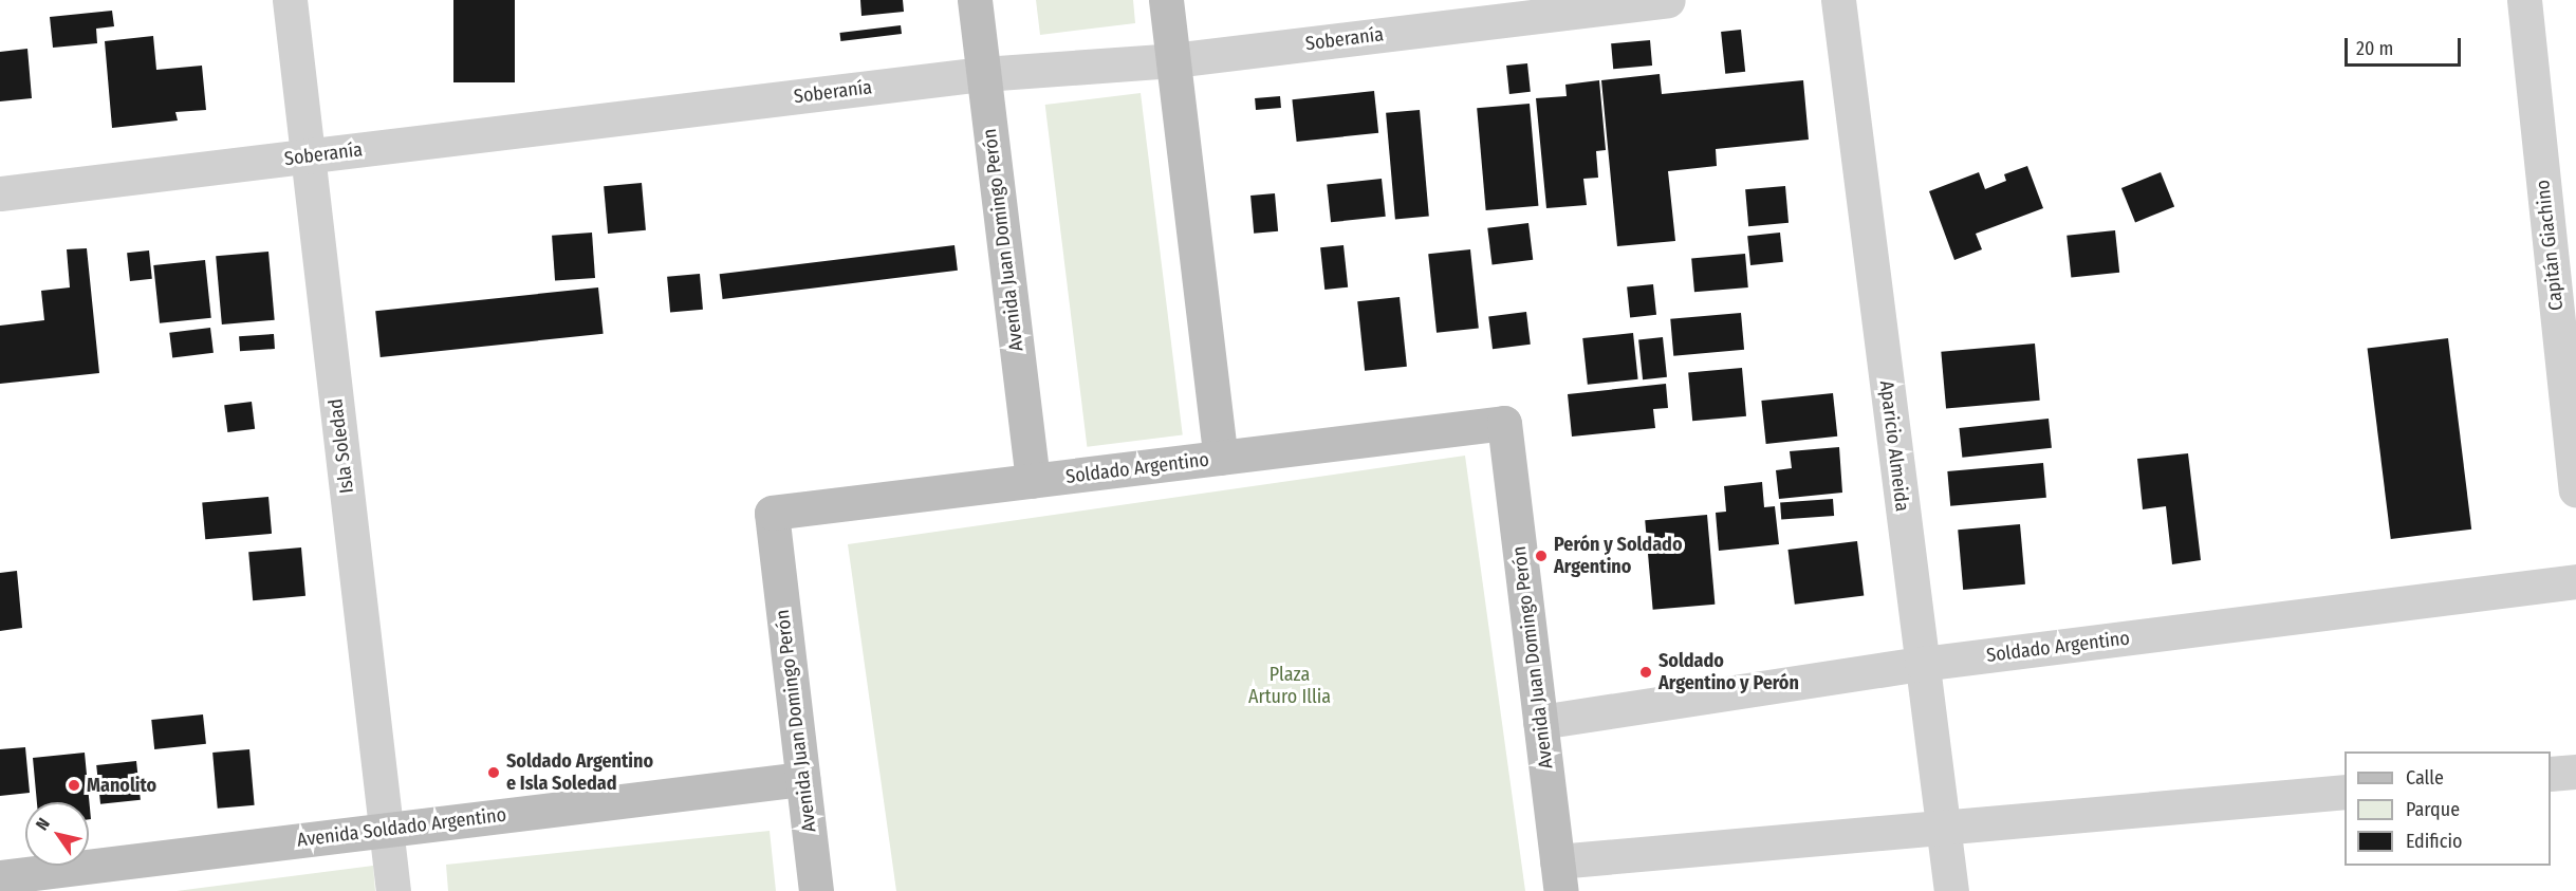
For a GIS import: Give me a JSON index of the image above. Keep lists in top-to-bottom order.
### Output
{
  "streets": {
    "main road": ["Avenida Juan Domingo Perón", "Soldado Argentino", "Avenida Soldado Argentino"],
    "street": [
      "Soberanía",
      "Capitán Giachino",
      "Isla Soledad",
      "Aparicio Almeida"
    ]
  },
  "crossings": [
    ["Soberanía", "Avenida Juan Domingo Perón"],
    ["Soberanía", "Isla Soledad"],
    ["Avenida Juan Domingo Perón", "Soldado Argentino"],
    ["Avenida Juan Domingo Perón", "Avenida Soldado Argentino"],
    ["Isla Soledad", "Avenida Soldado Argentino"],
    ["Aparicio Almeida", "Soldado Argentino"]
  ],
  "parks": ["Plaza Arturo Illia"],
  "places": [
    "Perón y Soldado Argentino",
    "Soldado Argentino y Perón",
    "Soldado Argentino e Isla Soledad",
    "Manolito"
  ],
  "legend": ["Calle", "Parque", "Edificio"],
  "scale_bar": "20 m",
  "north": "top left"
}
